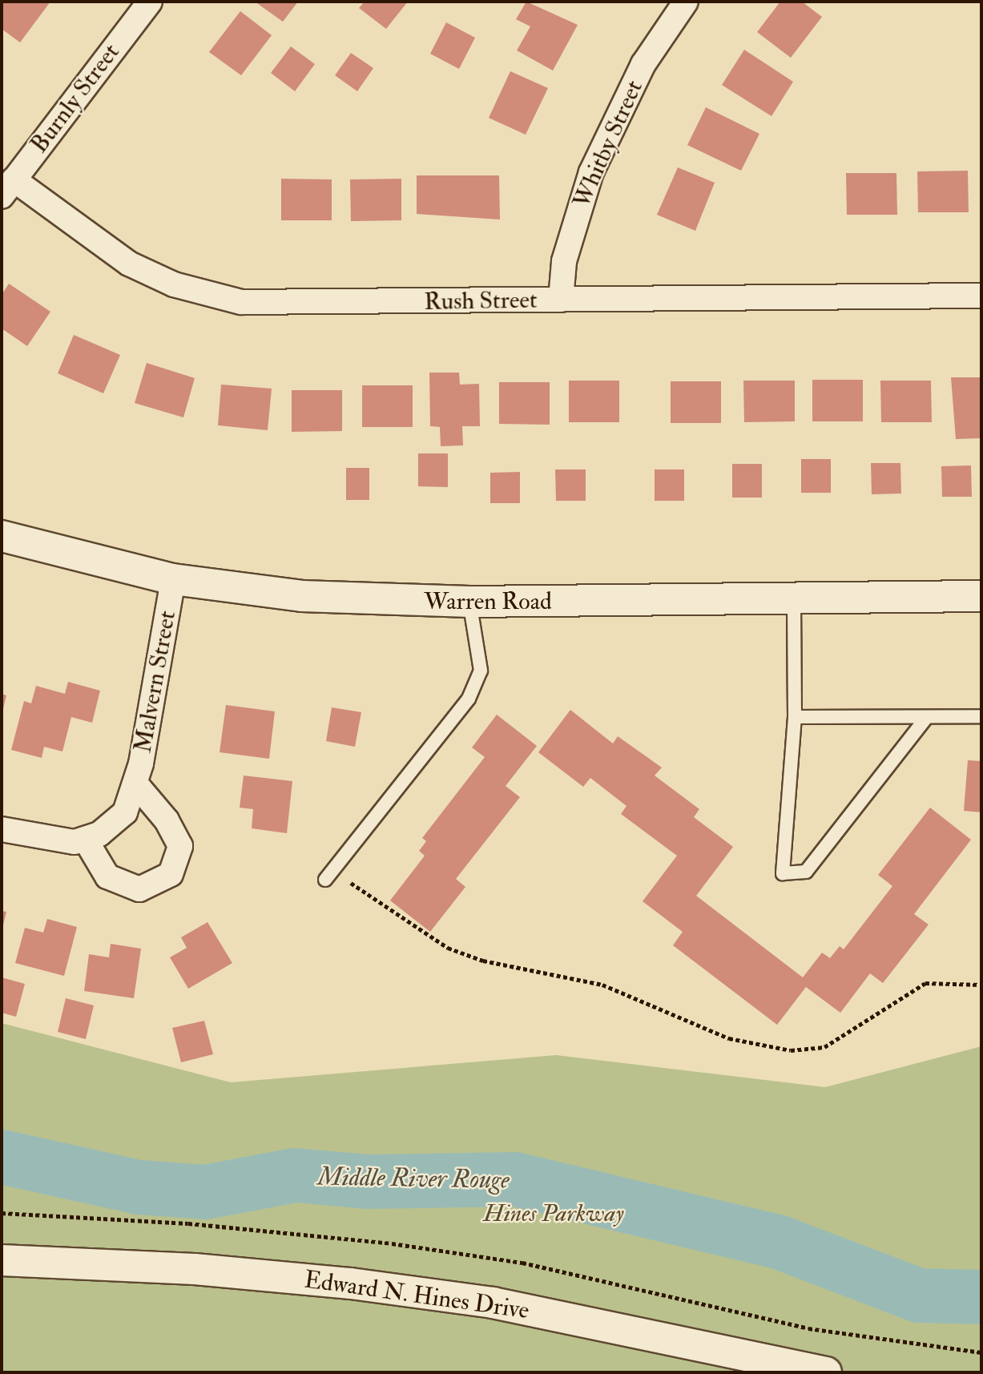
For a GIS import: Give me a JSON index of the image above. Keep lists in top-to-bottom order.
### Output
{
  "streets": {
    "main road": ["Warren Road", "Edward N. Hines Drive"],
    "street": [
      "Burnly Street",
      "Whitby Street",
      "Rush Street",
      "Malvern Street"
    ]
  },
  "crossings": [
    ["Burnly Street", "Rush Street"],
    ["Whitby Street", "Rush Street"],
    ["Warren Road", "Malvern Street"]
  ],
  "water": ["Middle River Rouge"],
  "parks": ["Hines Parkway"]
}
